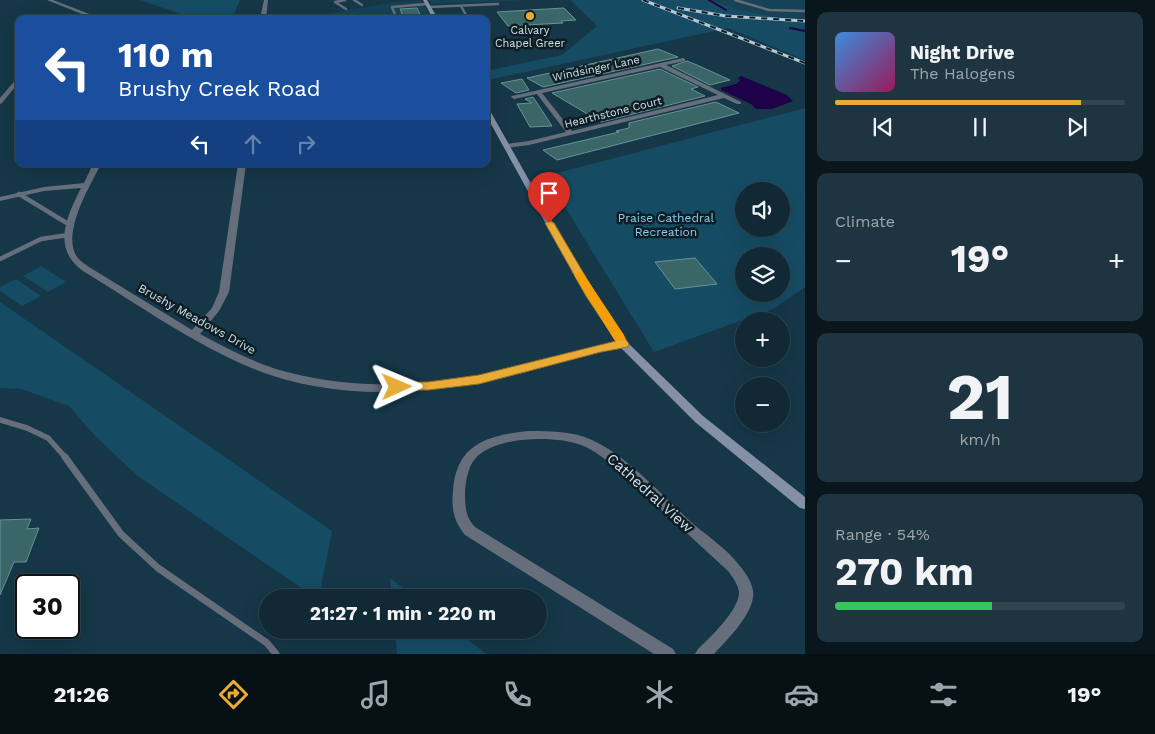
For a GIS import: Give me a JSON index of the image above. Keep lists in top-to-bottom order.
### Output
{
  "streets": {
    "street": [
      "Windsinger Lane",
      "Hearthstone Court",
      "Brushy Meadows Drive",
      "Cathedral View"
    ]
  },
  "parks": ["Praise Cathedral Recreation"],
  "places": ["Calvary Chapel Greer"],
  "page": {
    "turn": ["110 m", "Brushy Creek Road"],
    "song": ["Night Drive", "The Halogens"],
    "tile": [
      "Climate",
      ["21", "km/h"],
      ["Range · 54%", "270 km"]
    ],
    "map_buttons": ["+", "−"],
    "heat": ["−", "19°", "+"],
    "limit": "30",
    "trip": "21:27 · 1 min · 220 m",
    "tabs": ["21:26", "19°"]
  }
}
